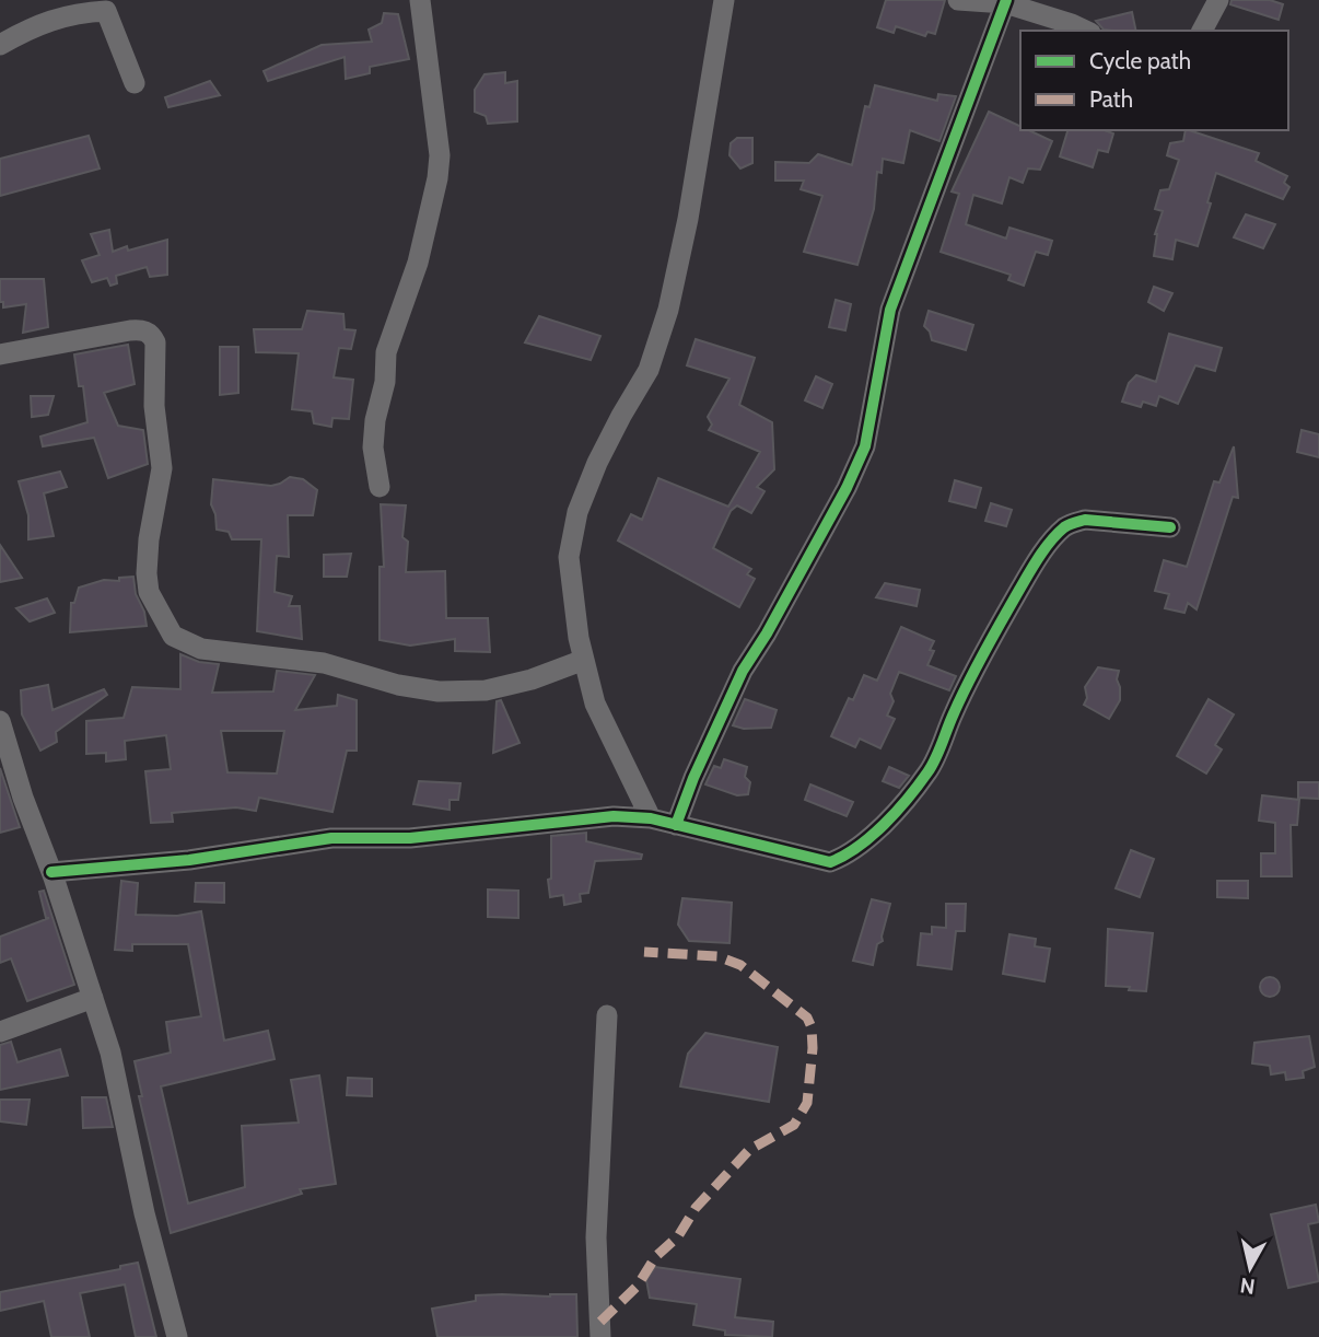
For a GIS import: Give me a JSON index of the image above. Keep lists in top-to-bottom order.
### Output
{
  "legend": ["Cycle path", "Path"],
  "north": "bottom"
}
